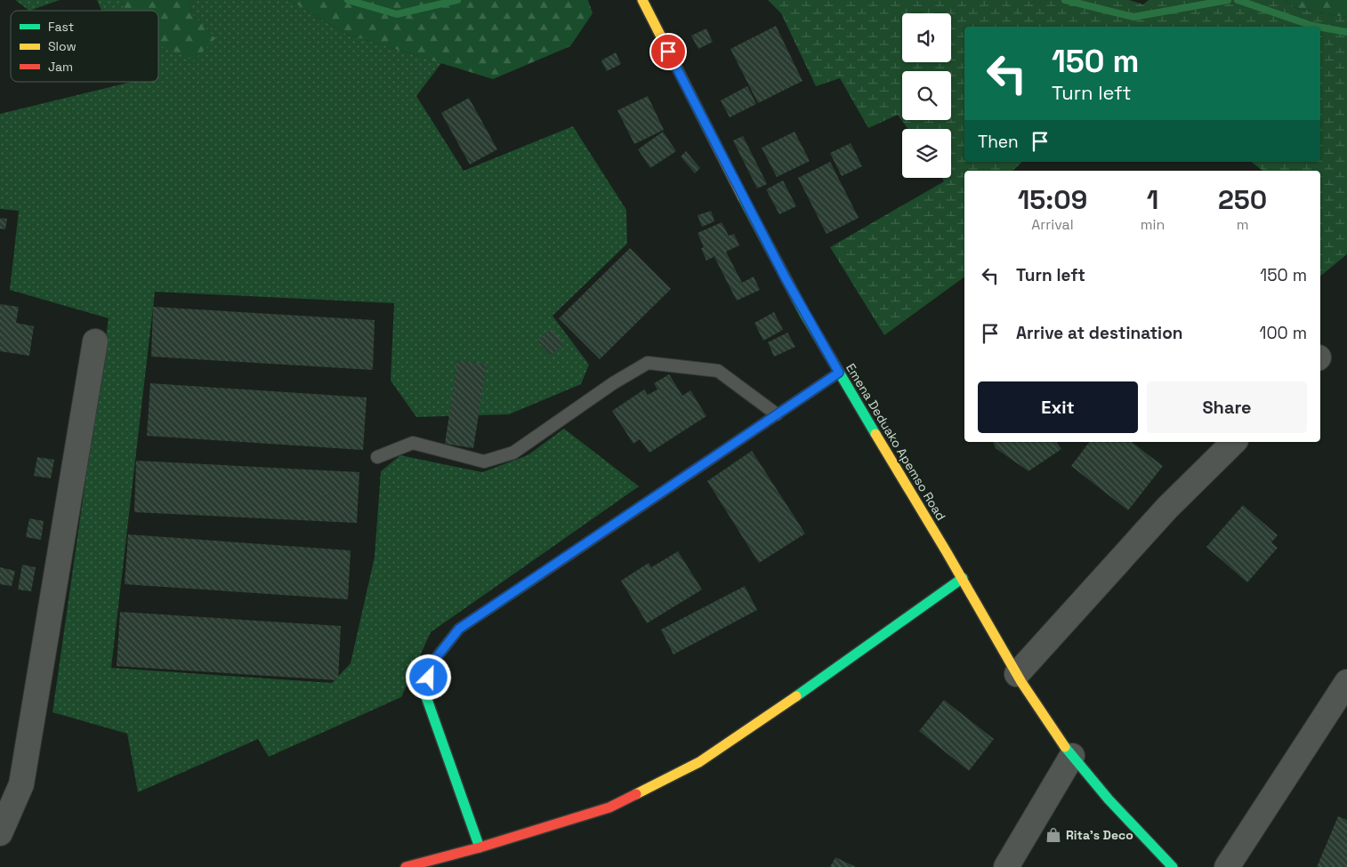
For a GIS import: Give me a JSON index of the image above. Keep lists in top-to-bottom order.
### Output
{
  "streets": {
    "street": ["Emena Deduako Apemso Road"]
  },
  "places": {
    "shop": ["Rita's Deco"]
  },
  "legend": ["Fast", "Slow", "Jam"],
  "page": {
    "turn": ["150 m", "Turn left"],
    "then": "Then",
    "eta": [
      "15:09",
      "Arrival",
      "1",
      "min",
      "250",
      "m"
    ],
    "list": [
      {
        "name": "Turn left",
        "value": "150 m"
      },
      {
        "name": "Arrive at destination",
        "value": "100 m"
      }
    ],
    "buttons": ["Exit", "Share"]
  }
}
